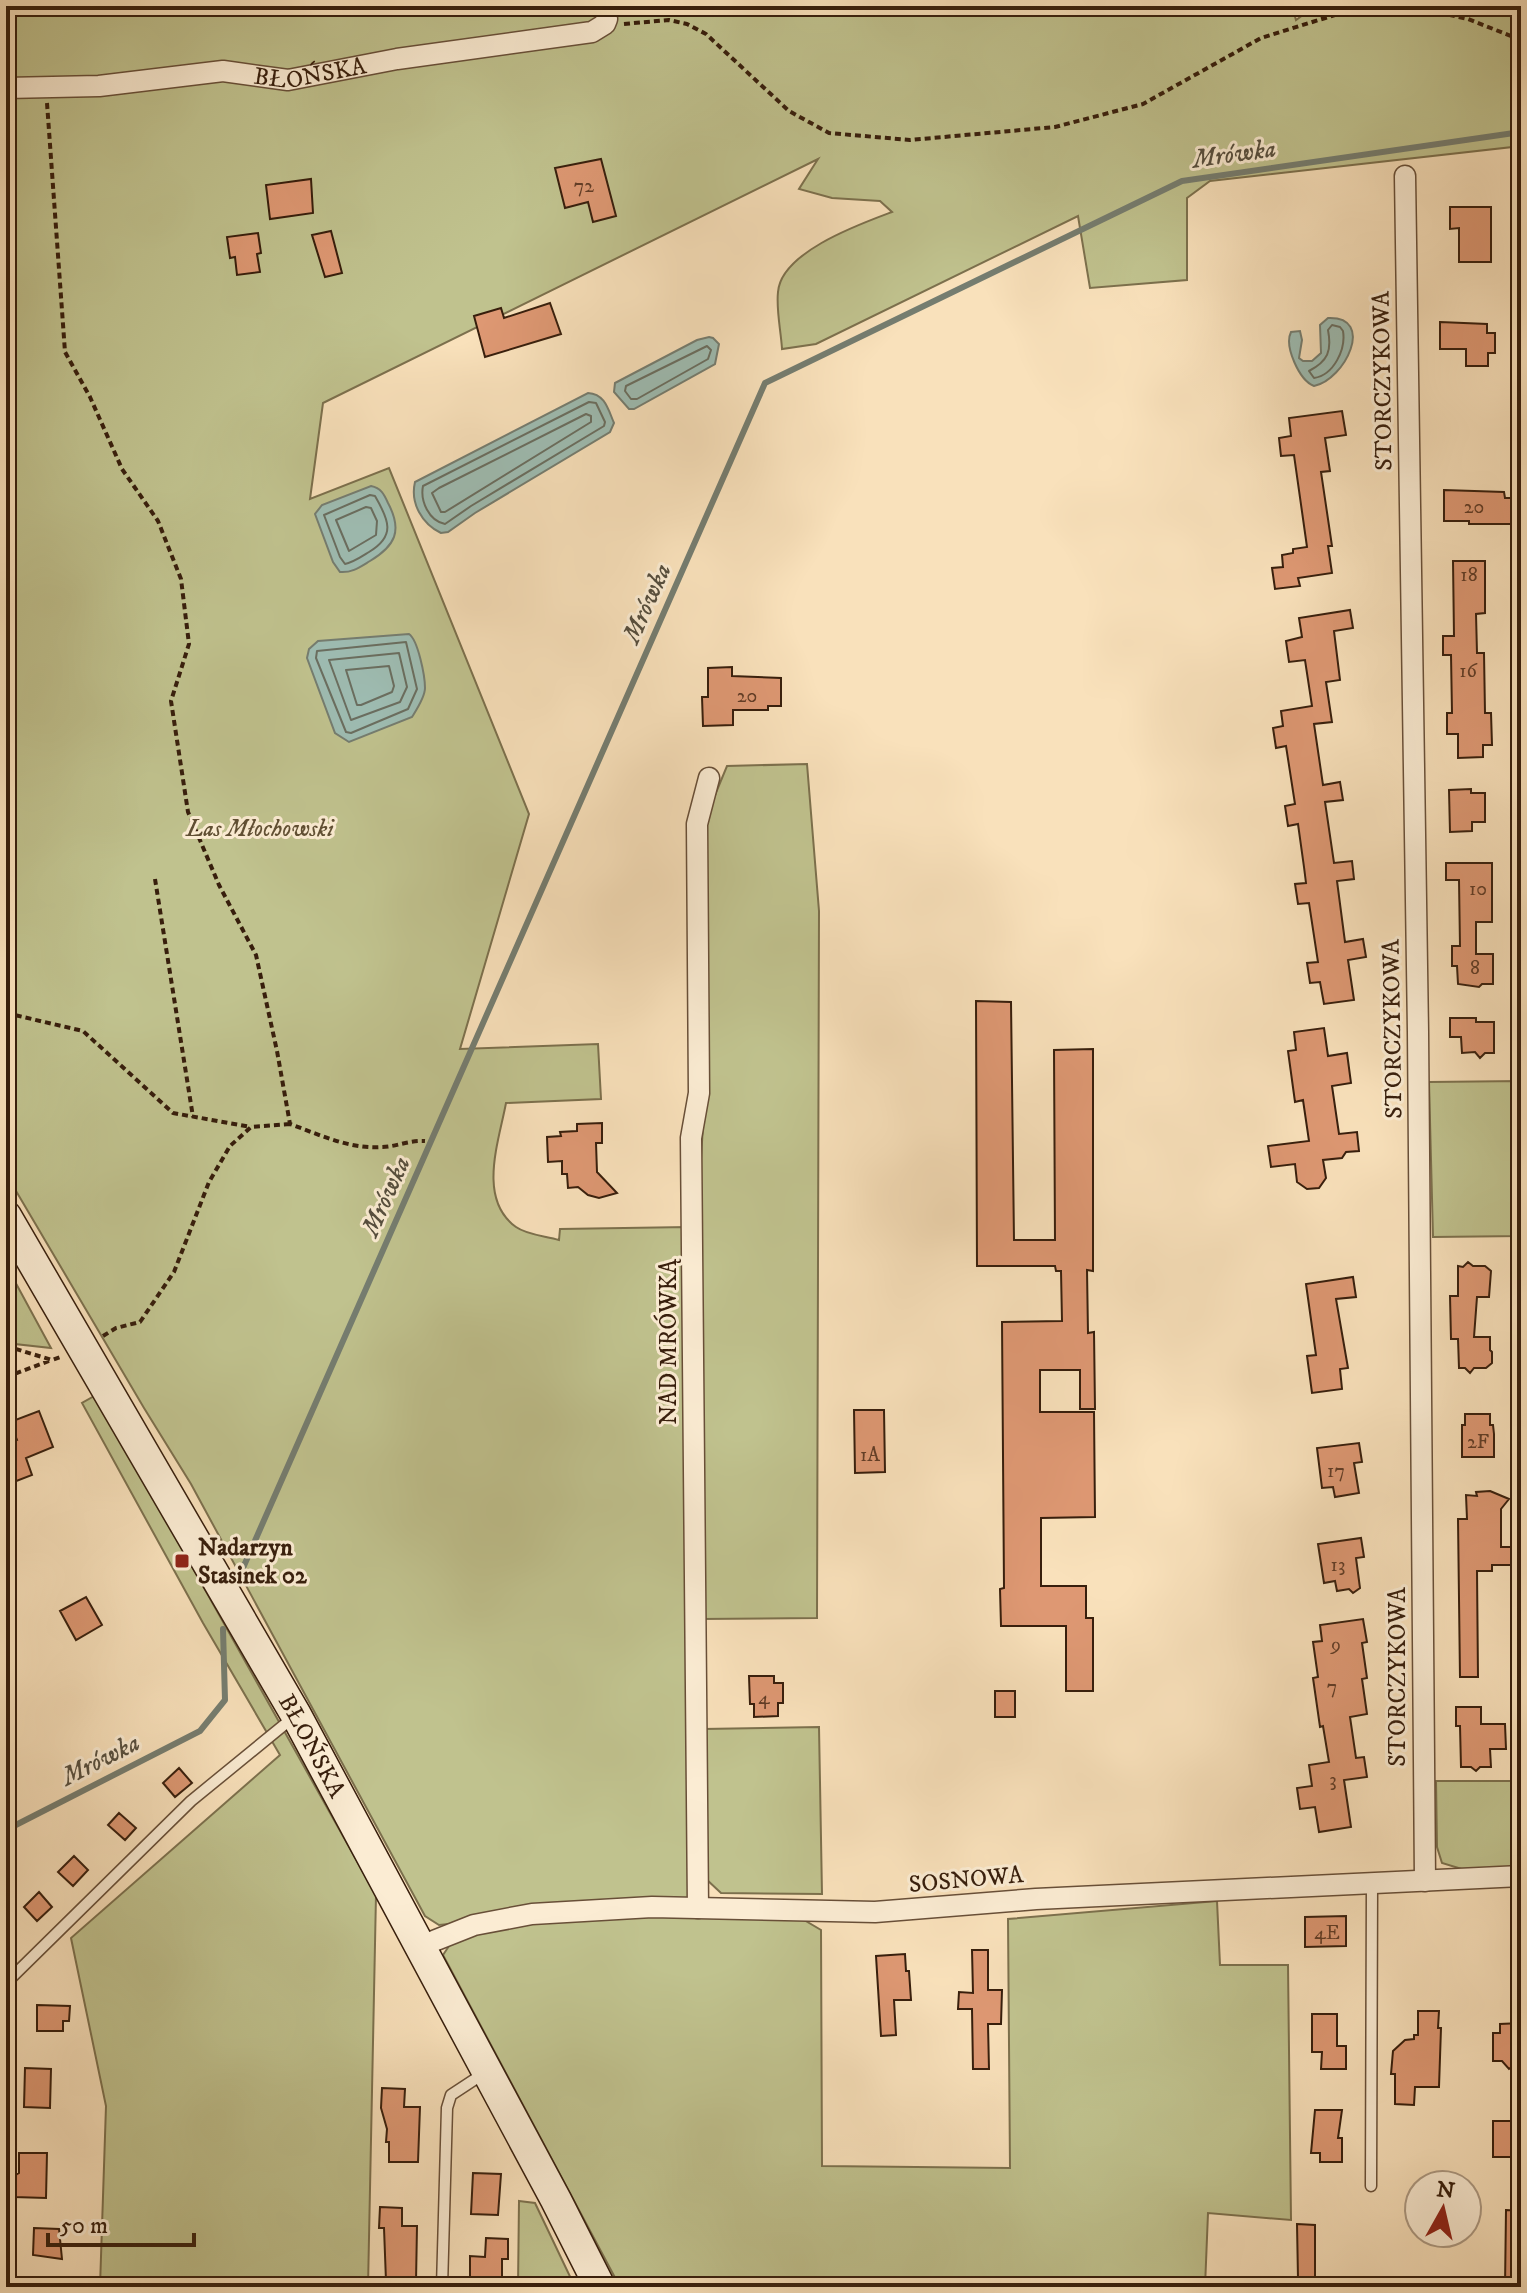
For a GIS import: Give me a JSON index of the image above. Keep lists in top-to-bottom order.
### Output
{
  "streets": {
    "main road": ["BŁOŃSKA"],
    "street": ["STORCZYKOWA", "NAD MRÓWKĄ", "SOSNOWA"]
  },
  "crossings": [
    ["BŁOŃSKA", "SOSNOWA"],
    ["STORCZYKOWA", "SOSNOWA"],
    ["NAD MRÓWKĄ", "SOSNOWA"]
  ],
  "water": ["Mrówka"],
  "parks": ["Las Młochowski"],
  "places": {
    "transit": ["Nadarzyn Stasinek 02"]
  },
  "house_numbers": [
    "72",
    "20",
    "18",
    "16",
    "20",
    "10",
    "8",
    "2F",
    "1A",
    "17",
    "13",
    "9",
    "7",
    "4",
    "3",
    "4E"
  ],
  "scale_bar": "50 m",
  "north": "top"
}
